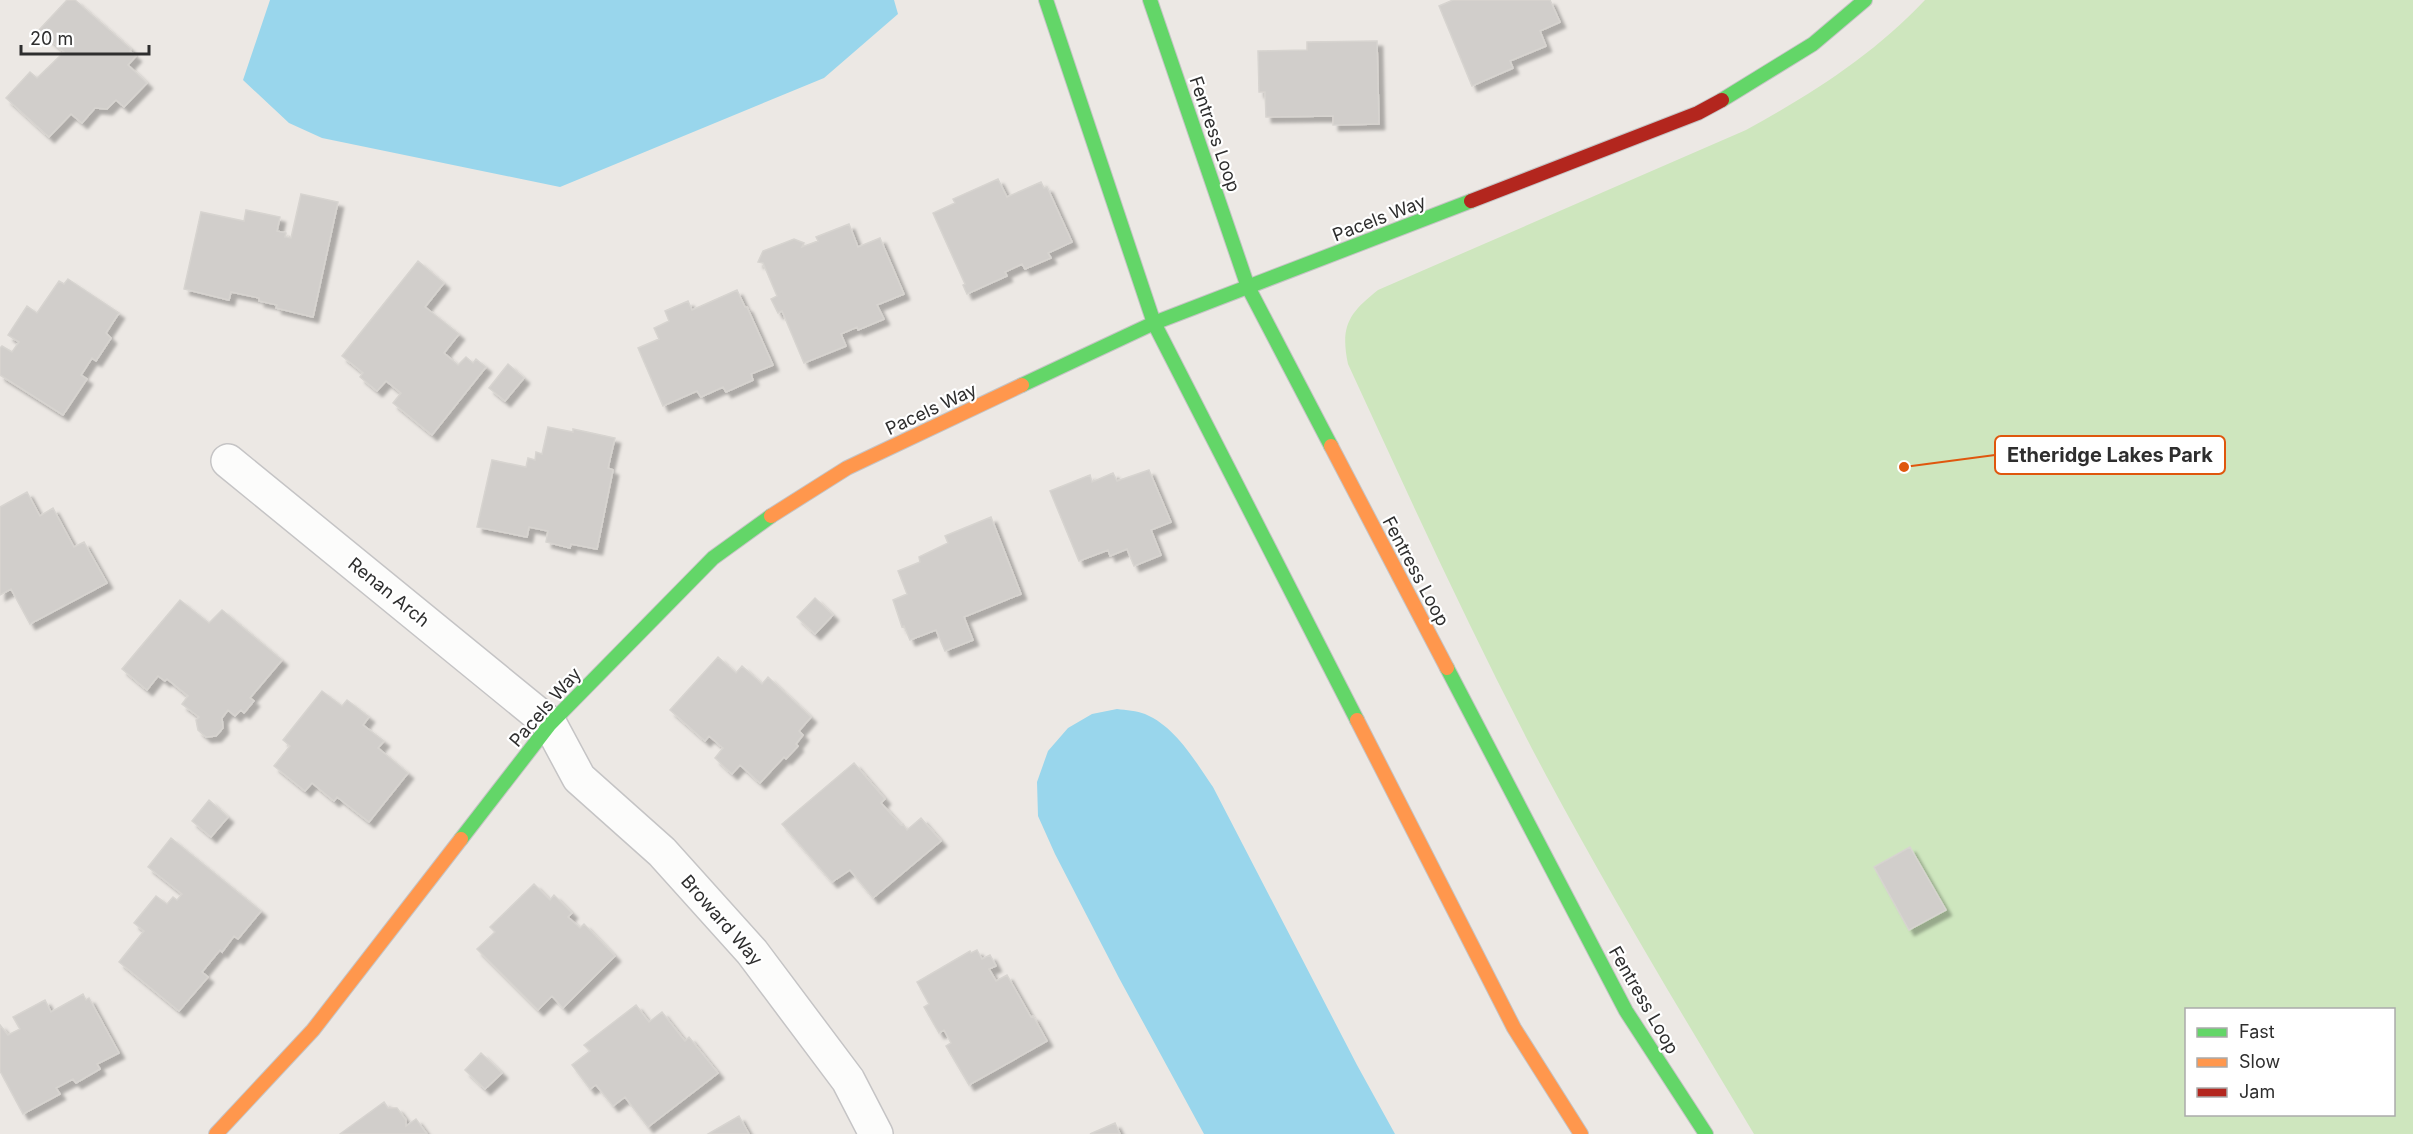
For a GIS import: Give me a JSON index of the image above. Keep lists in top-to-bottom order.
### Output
{
  "streets": {
    "street": [
      "Fentress Loop",
      "Pacels Way",
      "Renan Arch",
      "Broward Way"
    ]
  },
  "crossings": [
    ["Fentress Loop", "Pacels Way"],
    ["Pacels Way", "Renan Arch"],
    ["Pacels Way", "Broward Way"],
    ["Renan Arch", "Broward Way"]
  ],
  "places": ["Etheridge Lakes Park"],
  "legend": ["Fast", "Slow", "Jam"],
  "scale_bar": "20 m"
}
